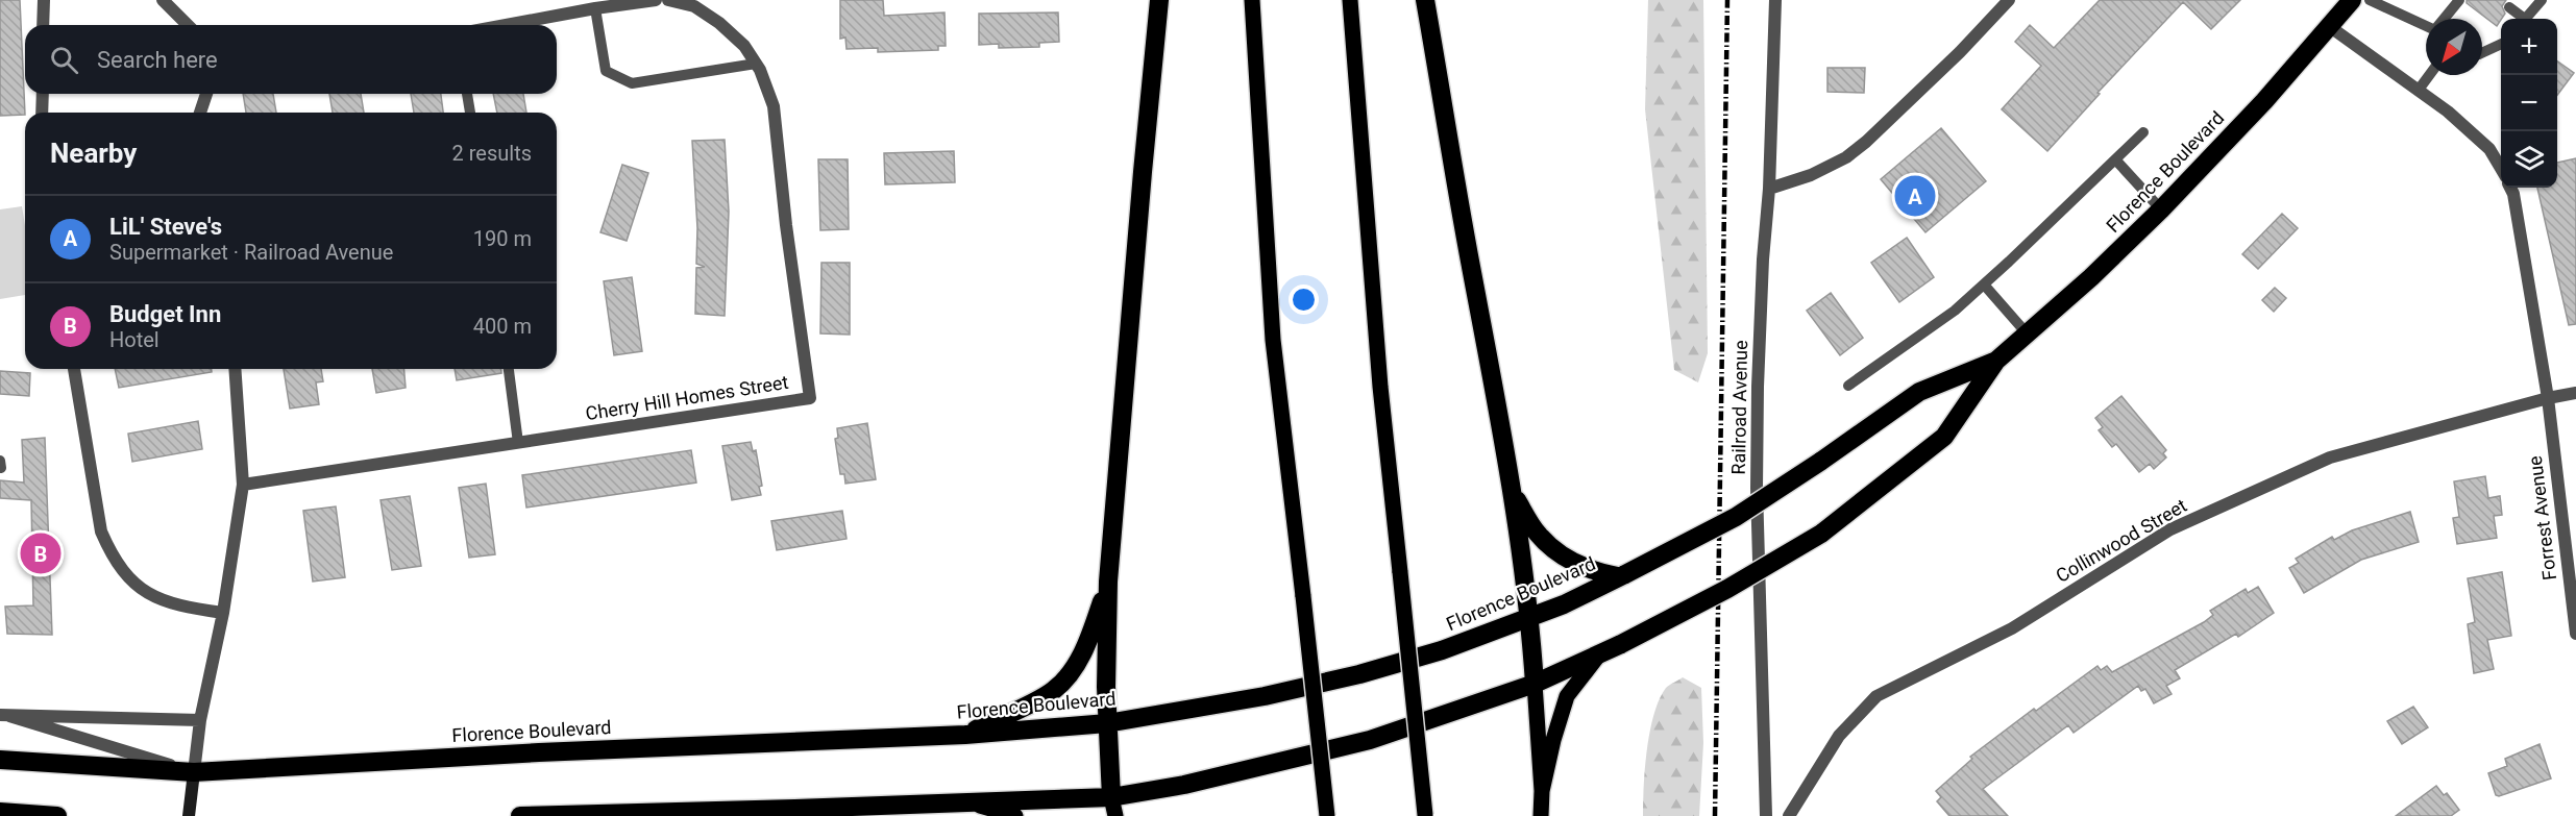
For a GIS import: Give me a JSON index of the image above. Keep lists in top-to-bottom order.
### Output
{
  "streets": {
    "highway": ["Florence Boulevard"],
    "street": [
      "Cherry Hill Homes Street",
      "Railroad Avenue",
      "Forrest Avenue",
      "Collinwood Street"
    ]
  },
  "crossings": [
    ["Forrest Avenue", "Collinwood Street"]
  ],
  "north": "bottom left",
  "page": {
    "map_buttons": ["+", "−"],
    "search": "Search here",
    "heading": ["Nearby", "2 results"],
    "pins": ["A", "B"],
    "list": [
      {
        "mark": "A",
        "name": "LiL' Steve's",
        "note": "Supermarket · Railroad Avenue",
        "value": "190 m"
      },
      {
        "mark": "B",
        "name": "Budget Inn",
        "note": "Hotel",
        "value": "400 m"
      }
    ]
  }
}
